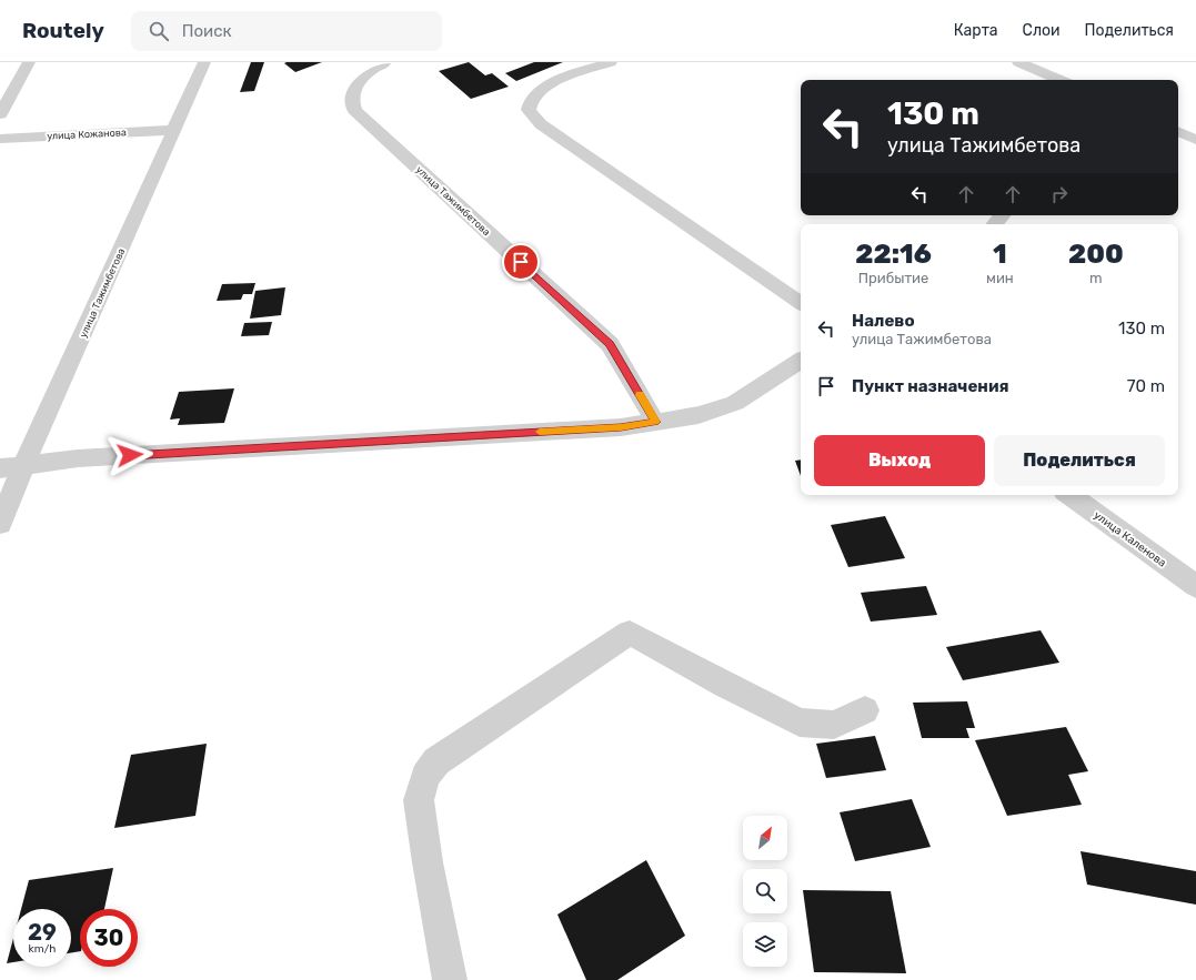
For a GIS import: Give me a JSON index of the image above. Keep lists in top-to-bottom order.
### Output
{
  "streets": {
    "street": ["улица Кожанова", "улица Тажимбетова", "улица Каленова"]
  },
  "crossings": [
    ["улица Кожанова", "улица Тажимбетова"]
  ],
  "north": "top right",
  "page": {
    "header": "Routely",
    "search": "Поиск",
    "nav": ["Карта", "Слои", "Поделиться"],
    "turn": ["130 m", "улица Тажимбетова"],
    "eta": [
      "22:16",
      "Прибытие",
      "1",
      "мин",
      "200",
      "m"
    ],
    "list": [
      {
        "name": "Налево",
        "note": "улица Тажимбетова",
        "value": "130 m"
      },
      {
        "name": "Пункт назначения",
        "value": "70 m"
      }
    ],
    "buttons": ["Выход", "Поделиться"],
    "speed": "29 km/h",
    "limit": "30"
  }
}
